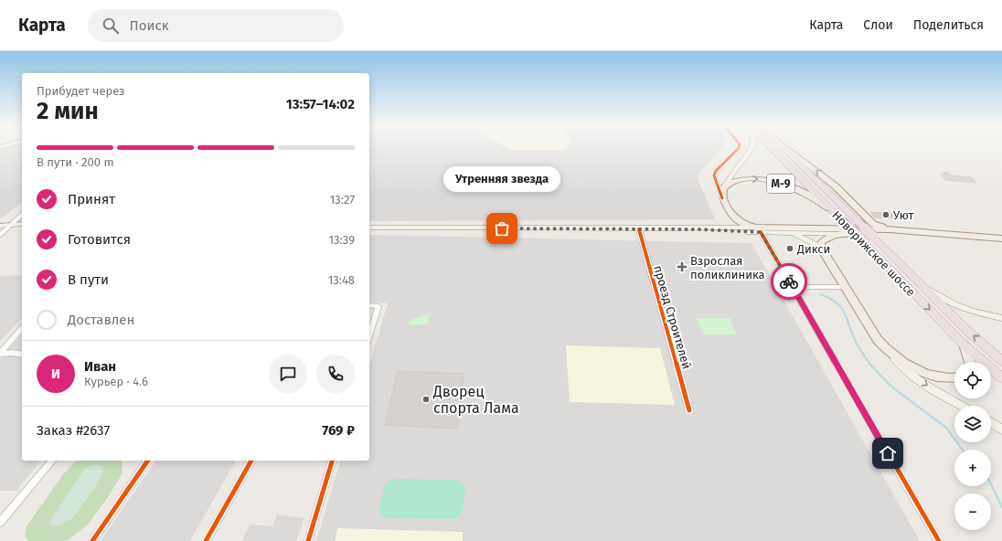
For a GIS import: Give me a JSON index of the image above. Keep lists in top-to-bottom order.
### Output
{
  "streets": {
    "highway": ["М-9", "Новорижское шоссе"],
    "street": ["проезд Строителей"]
  },
  "crossings": [
    ["М-9", "Новорижское шоссе"]
  ],
  "places": {
    "other": [
      "Уют",
      "Утренняя звезда",
      "Дикси",
      "Дворец спорта Лама"
    ],
    "health": ["Взрослая поликлиника"]
  },
  "page": {
    "header": "Карта",
    "search": "Поиск",
    "nav": ["Карта", "Слои", "Поделиться"],
    "heading": ["2 мин", "Прибудет через", "13:57–14:02"],
    "panel": [
      "Иван",
      "Курьер · 4.6",
      "Заказ #2637",
      "769 ₽"
    ],
    "bar": "В пути · 200 m",
    "bubble": "Утренняя звезда",
    "list": [
      ["Принят", "13:27"],
      ["Готовится", "13:39"],
      ["В пути", "13:48"],
      "Доставлен"
    ],
    "round": "И",
    "map_buttons": ["+", "−"]
  }
}
